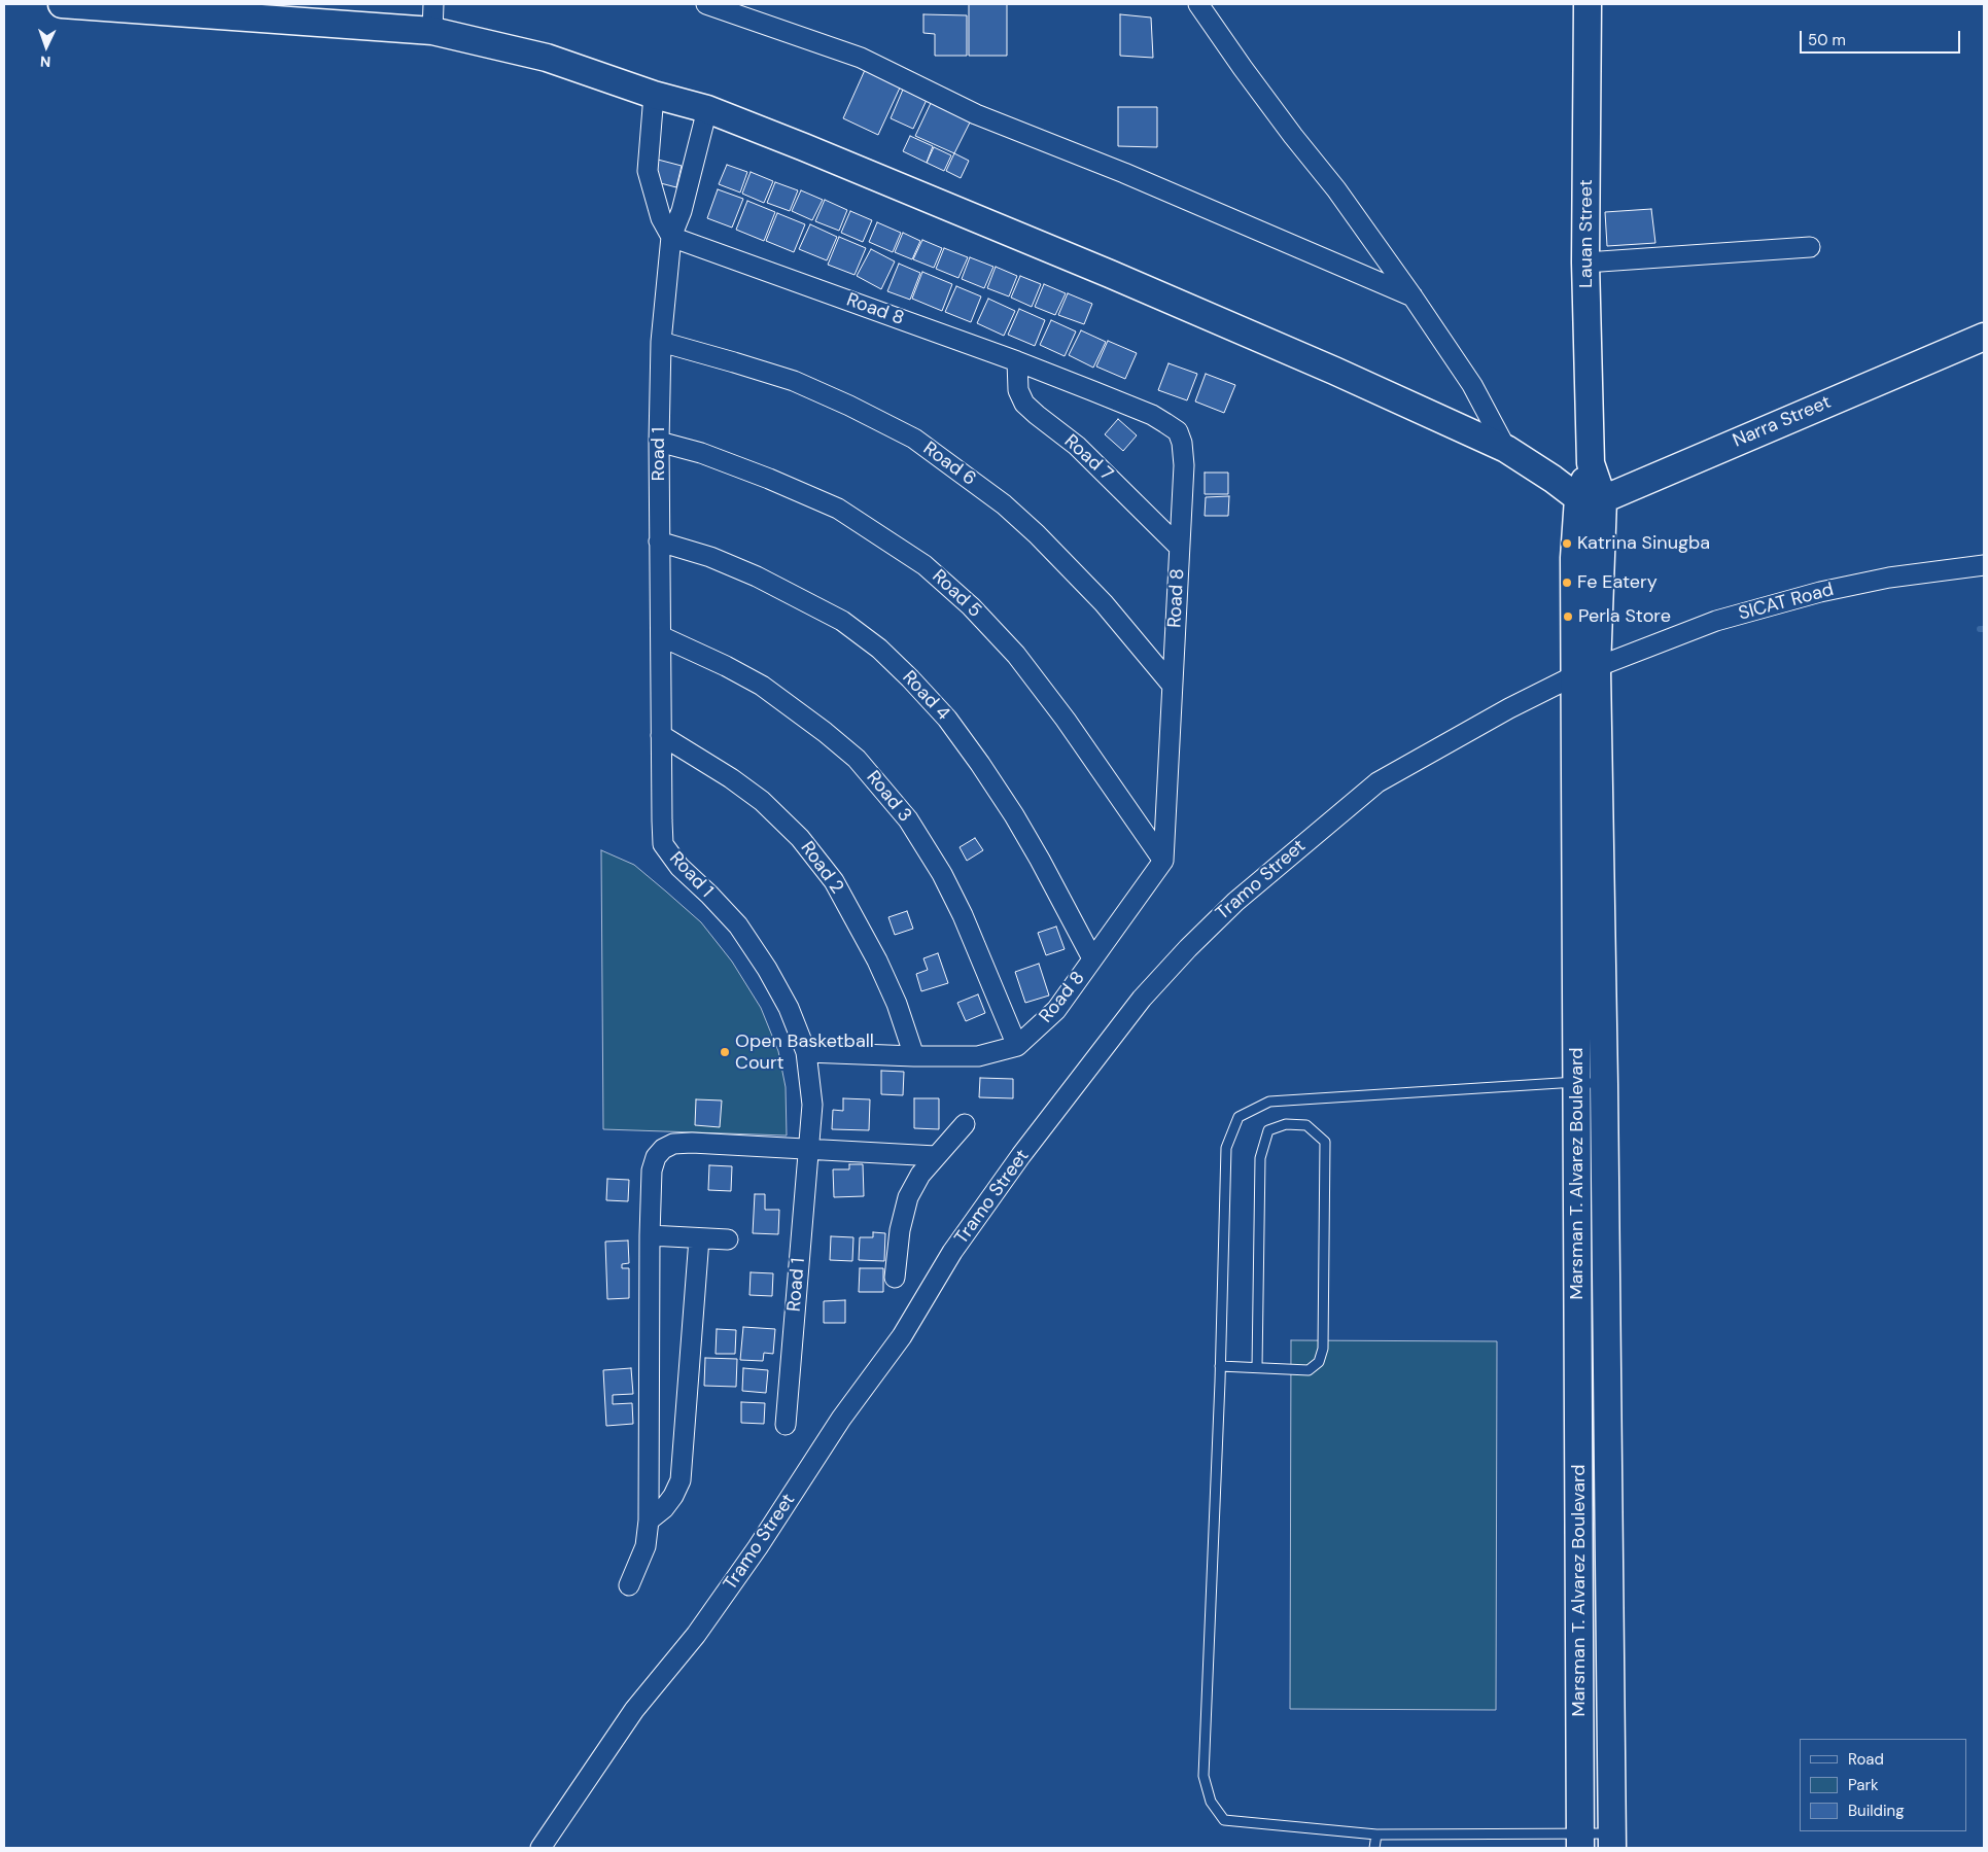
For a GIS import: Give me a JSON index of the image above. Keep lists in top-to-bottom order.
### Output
{
  "streets": {
    "street": [
      "Lauan Street",
      "Road 8",
      "Narra Street",
      "Road 1",
      "Road 7",
      "Road 6",
      "Road 5",
      "SICAT Road",
      "Road 4",
      "Road 3",
      "Road 2",
      "Tramo Street",
      "Marsman T. Alvarez Boulevard"
    ]
  },
  "crossings": [
    ["Lauan Street", "Narra Street"],
    ["Lauan Street", "Marsman T. Alvarez Boulevard"],
    ["Road 8", "Road 1"],
    ["Road 8", "Road 7"],
    ["Road 8", "Road 6"],
    ["Road 8", "Road 5"],
    ["Road 8", "Road 4"],
    ["Road 8", "Road 3"],
    ["Road 8", "Road 2"],
    ["Narra Street", "Marsman T. Alvarez Boulevard"],
    ["Road 1", "Road 6"],
    ["Road 1", "Road 5"],
    ["Road 1", "Road 4"],
    ["Road 1", "Road 3"],
    ["Road 1", "Road 2"],
    ["SICAT Road", "Tramo Street"],
    ["SICAT Road", "Marsman T. Alvarez Boulevard"],
    ["Tramo Street", "Marsman T. Alvarez Boulevard"]
  ],
  "places": [
    "Katrina Sinugba",
    "Fe Eatery",
    "Perla Store",
    "Open Basketball Court"
  ],
  "legend": ["Road", "Park", "Building"],
  "scale_bar": "50 m",
  "north": "bottom"
}
